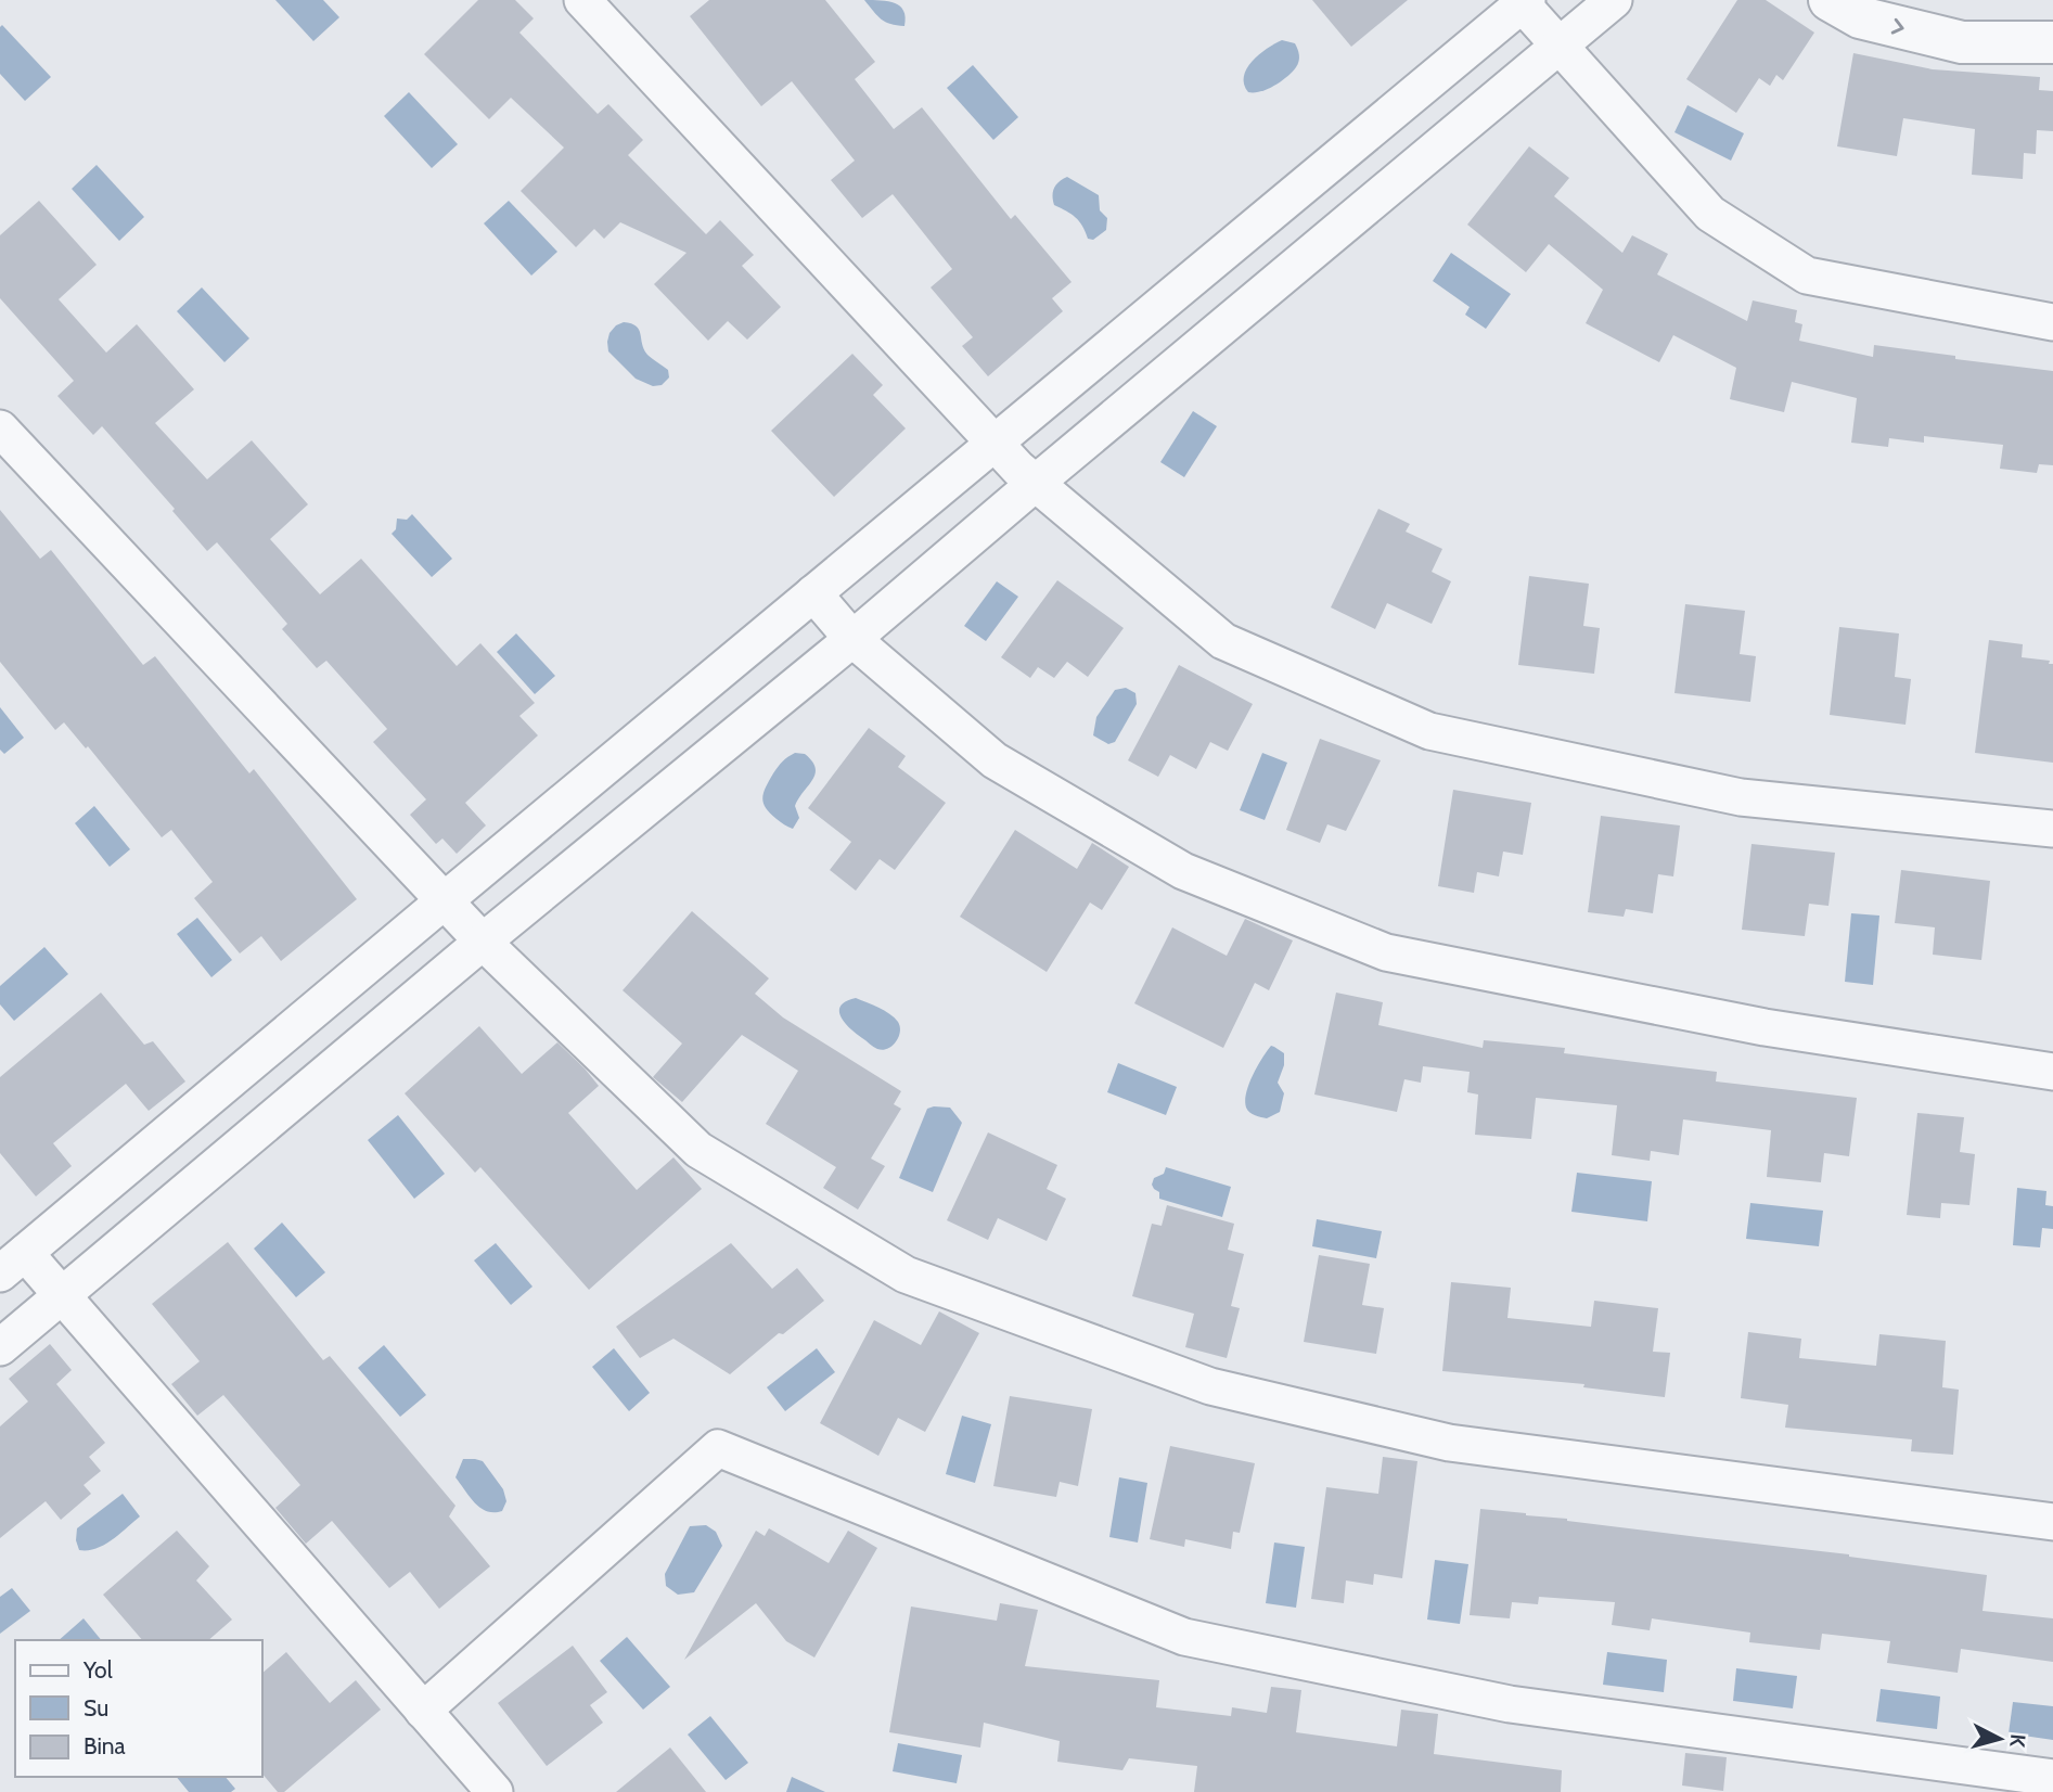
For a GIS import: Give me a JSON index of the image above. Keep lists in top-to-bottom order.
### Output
{
  "legend": ["Yol", "Su", "Bina"],
  "north": "right"
}
